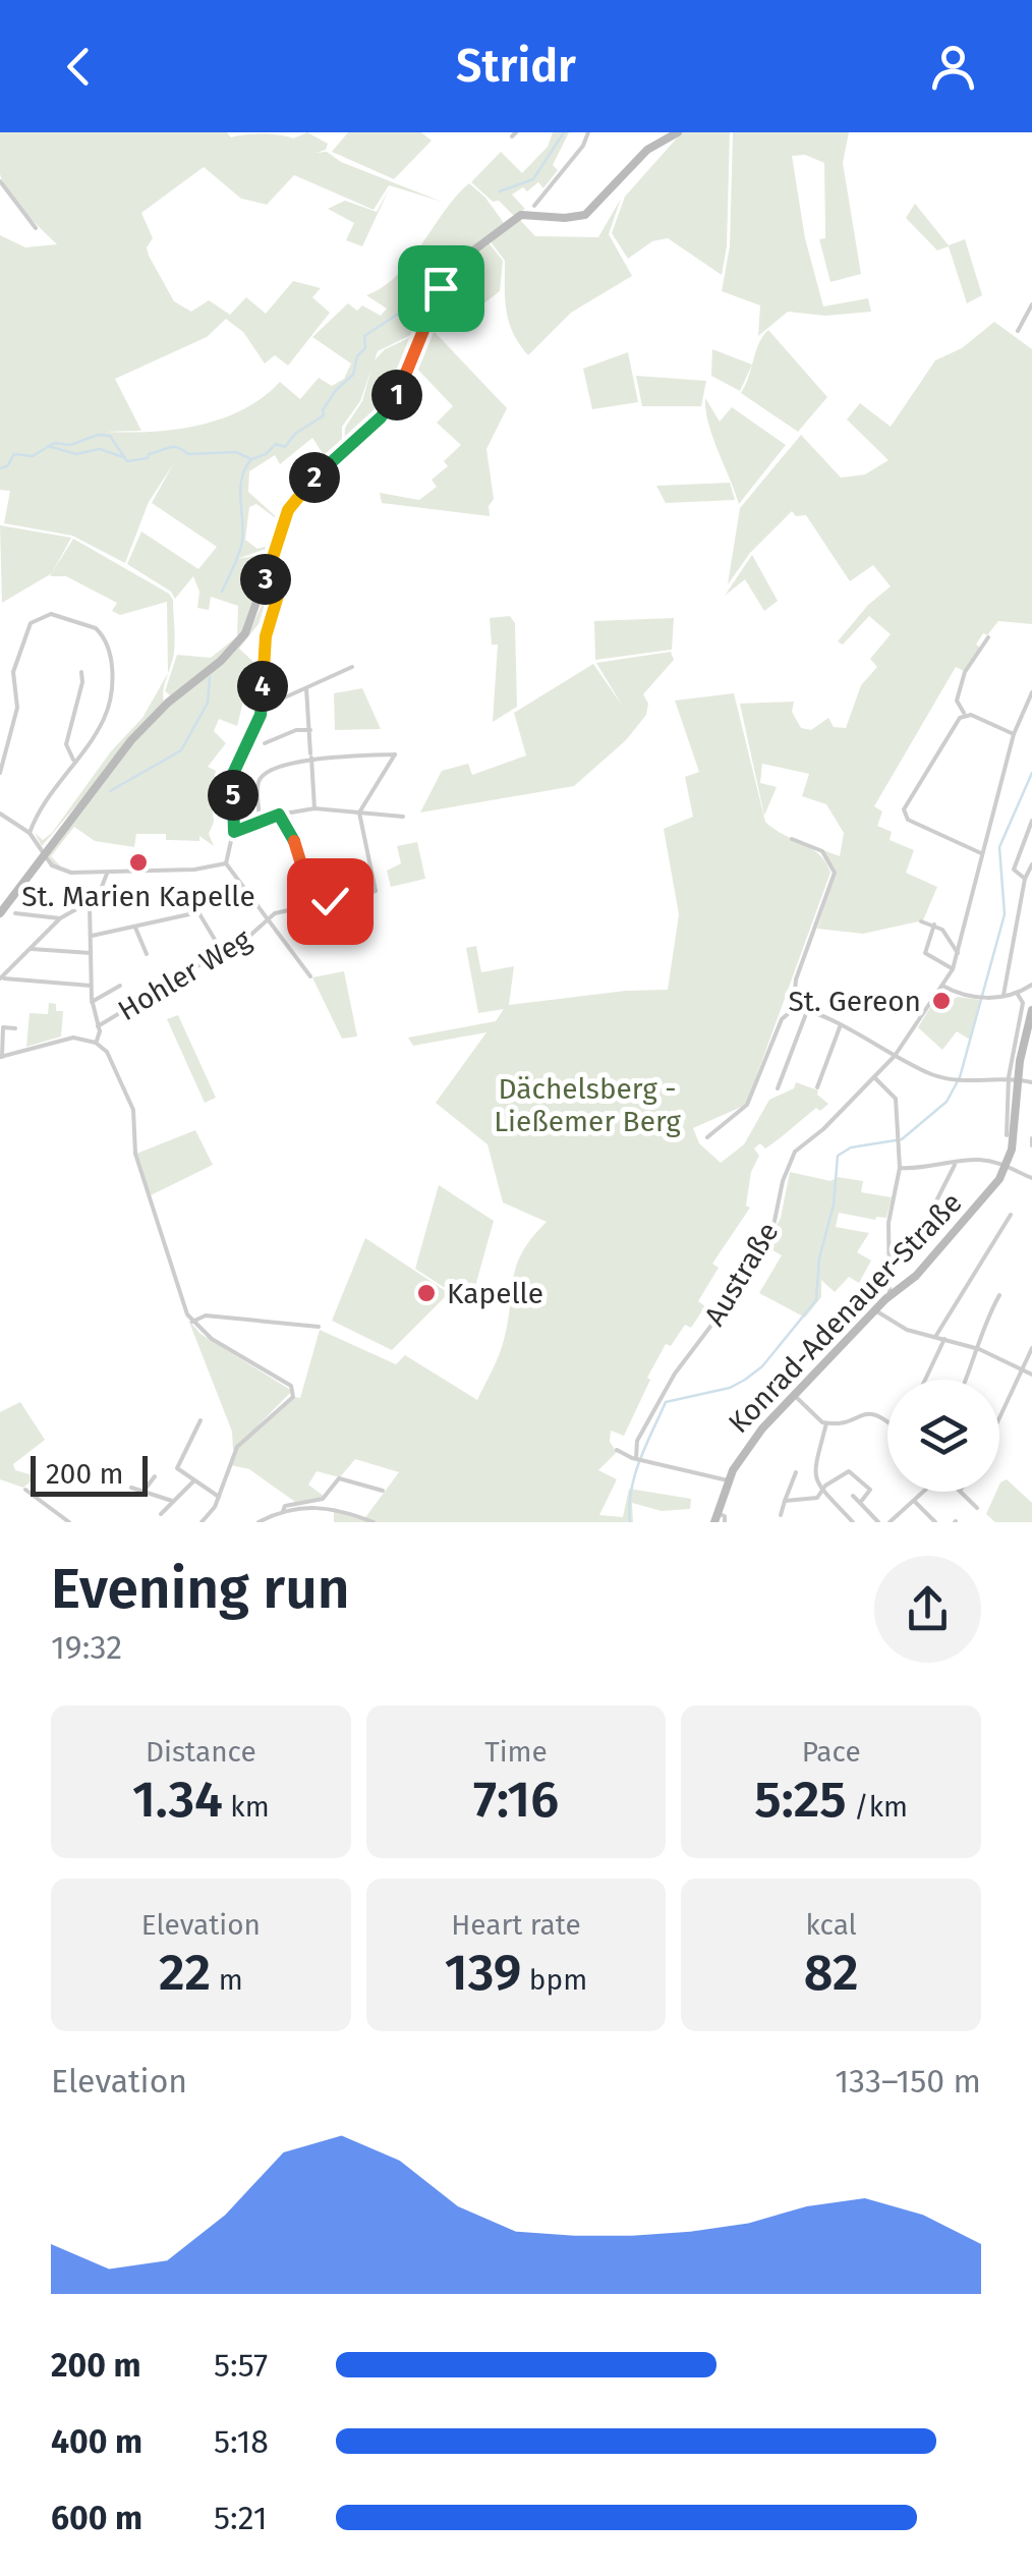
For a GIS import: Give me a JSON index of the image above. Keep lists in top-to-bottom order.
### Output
{
  "streets": {
    "street": ["Hohler Weg", "Austraße", "Konrad-Adenauer-Straße"]
  },
  "parks": ["Dächelsberg - Ließemer Berg"],
  "places": ["St. Marien Kapelle", "St. Gereon", "Kapelle"],
  "scale_bar": "200 m",
  "page": {
    "header": "Stridr",
    "pins": [
      "1",
      "2",
      "3",
      "4",
      "5"
    ],
    "scale": "200 m",
    "heading": ["Evening run", "19:32"],
    "stats": [
      ["Distance", "1.34 km"],
      ["Time", "7:16"],
      ["Pace", "5:25 /km"],
      ["Elevation", "22 m"],
      ["Heart rate", "139 bpm"],
      ["kcal", "82"]
    ],
    "chart": ["Elevation", "133–150 m"],
    "list": [
      {
        "name": "200 m",
        "note": "5:57"
      },
      {
        "name": "400 m",
        "note": "5:18"
      },
      {
        "name": "600 m",
        "note": "5:21"
      }
    ]
  }
}
